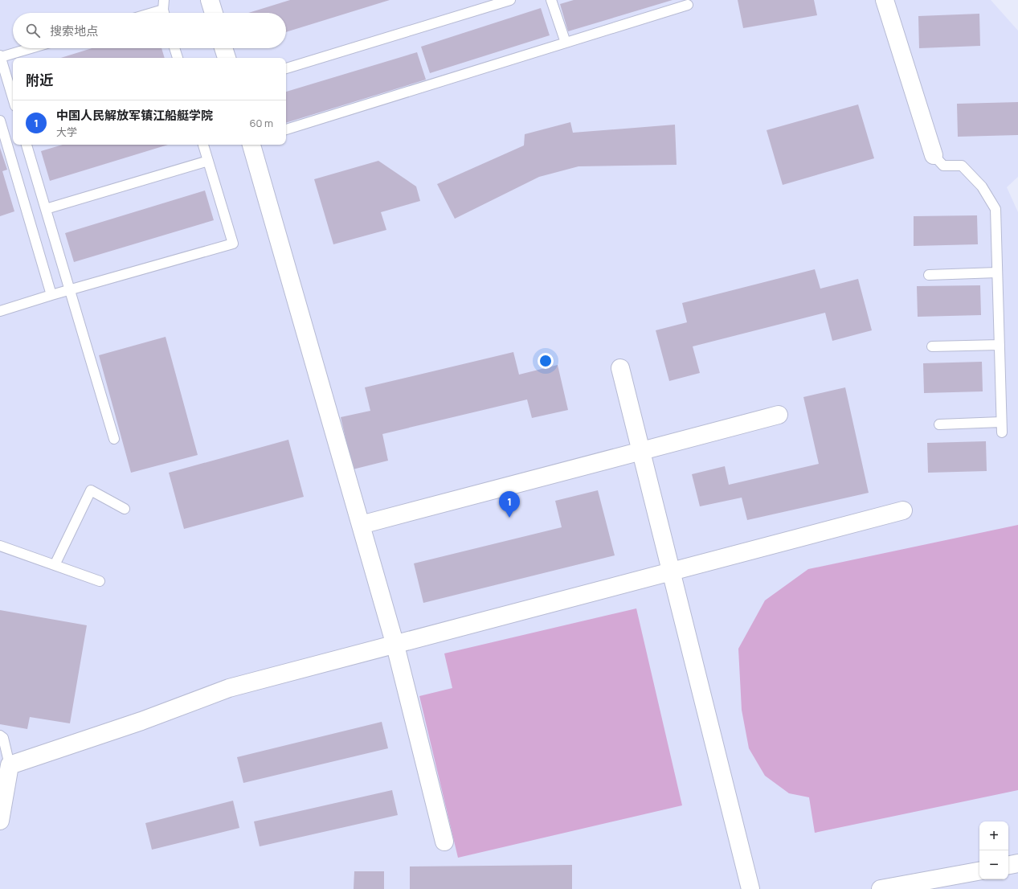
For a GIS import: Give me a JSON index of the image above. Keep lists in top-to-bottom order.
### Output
{
  "page": {
    "search": "搜索地点",
    "heading": "附近",
    "list": [
      {
        "mark": "1",
        "name": "中国人民解放军镇江船艇学院",
        "note": "大学",
        "value": "60 m"
      }
    ],
    "pins": "1",
    "map_buttons": ["+", "−"]
  }
}
